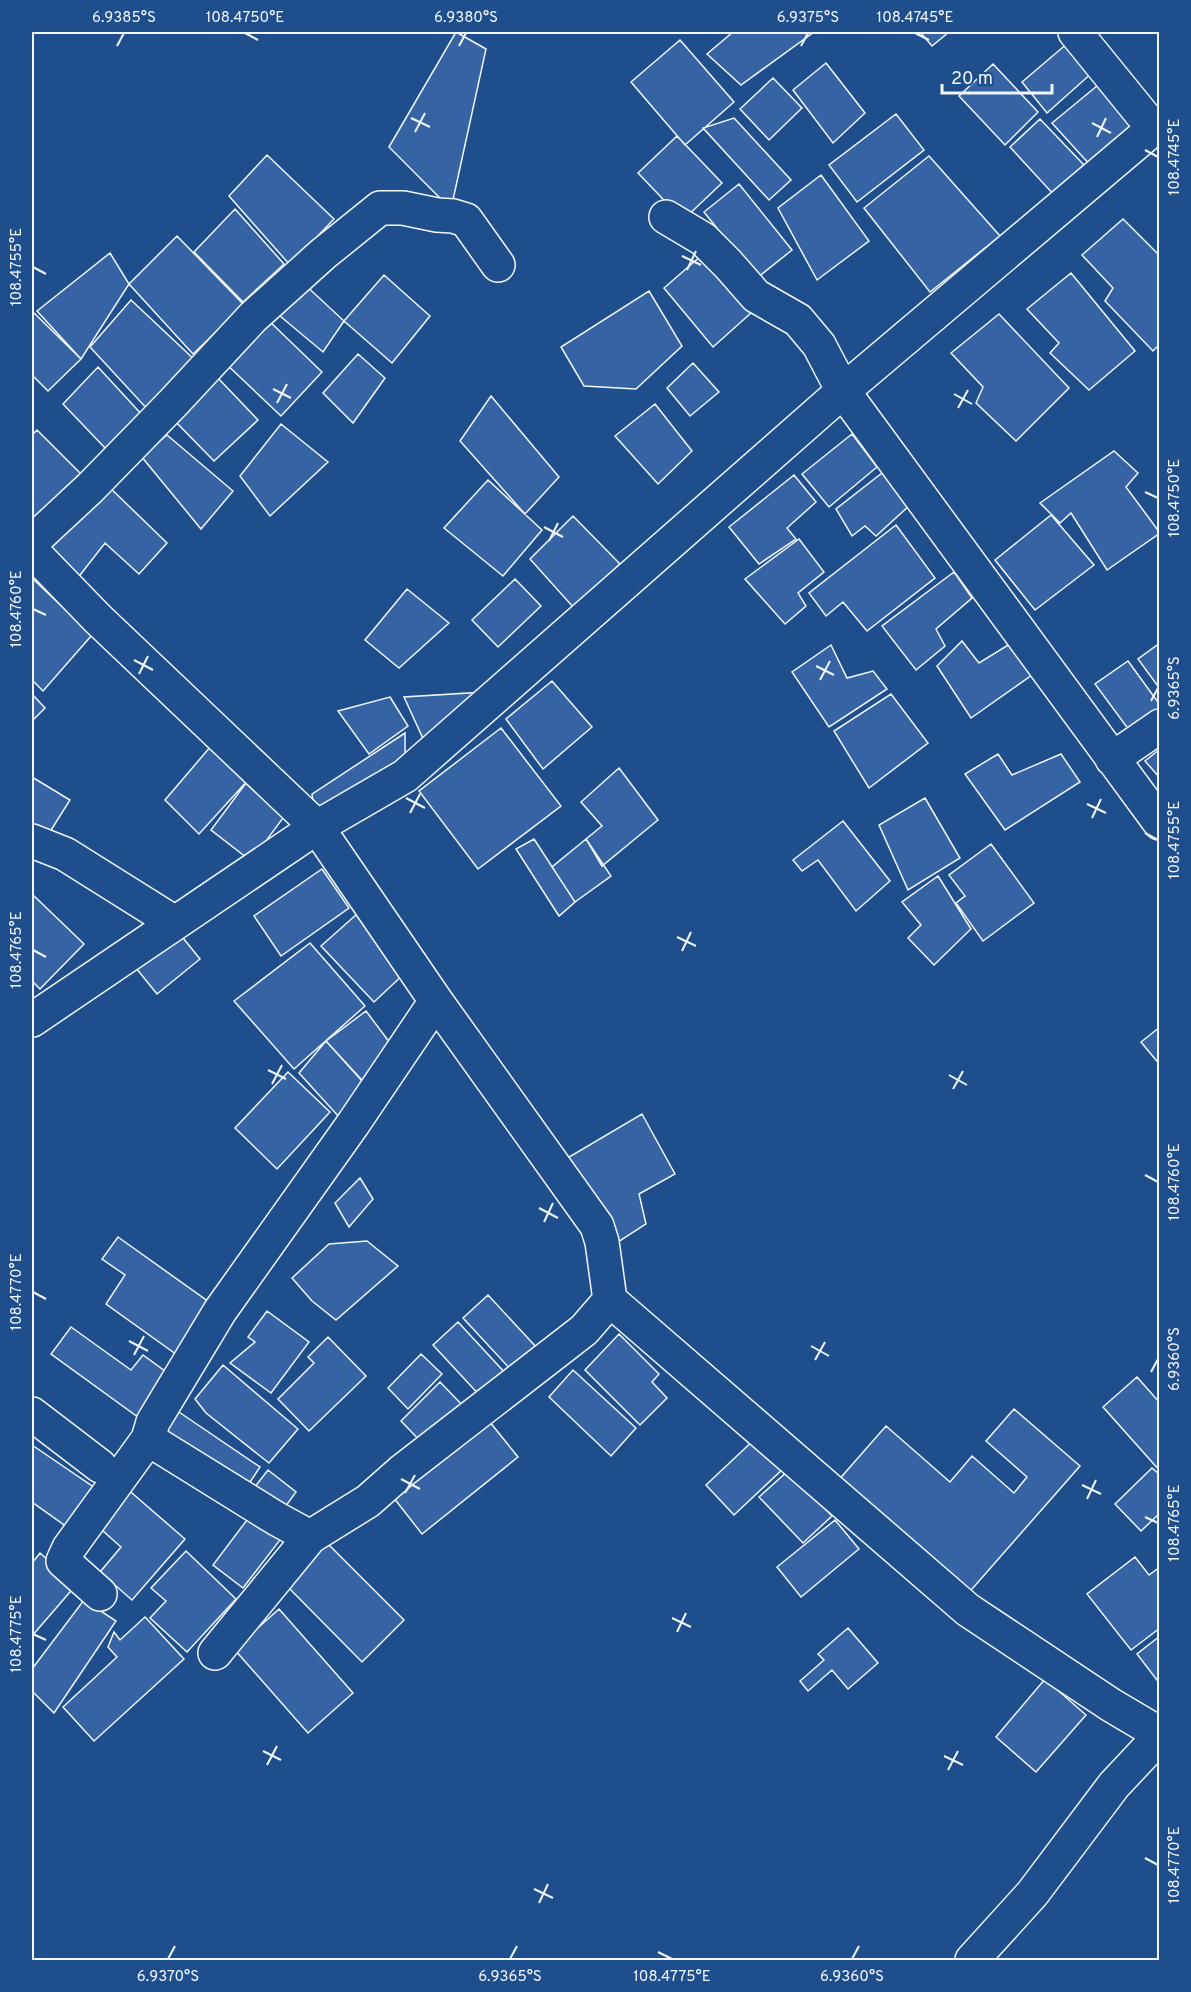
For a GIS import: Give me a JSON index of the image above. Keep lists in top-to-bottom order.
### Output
{
  "scale_bar": "20 m",
  "coordinates": [
    "6.9385°S",
    "108.4750°E",
    "6.9380°S",
    "6.9375°S",
    "108.4745°E",
    "108.4755°E",
    "108.4760°E",
    "6.9365°S",
    "108.4765°E",
    "108.4770°E",
    "6.9360°S",
    "108.4775°E",
    "6.9370°S"
  ]
}
